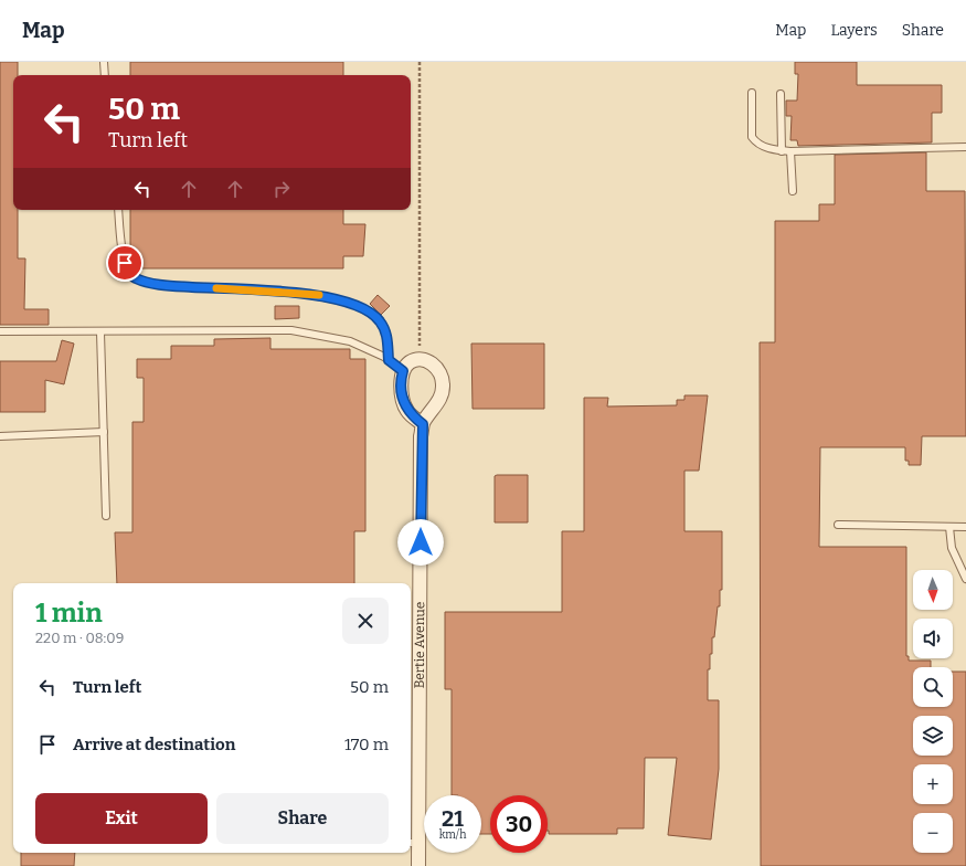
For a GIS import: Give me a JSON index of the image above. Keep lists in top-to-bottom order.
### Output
{
  "streets": {
    "street": ["Bertie Avenue"]
  },
  "north": "bottom",
  "page": {
    "header": "Map",
    "nav": ["Map", "Layers", "Share"],
    "turn": ["50 m", "Turn left"],
    "map_buttons": ["+", "−"],
    "heading": ["1 min", "220 m · 08:09"],
    "list": [
      {
        "name": "Turn left",
        "value": "50 m"
      },
      {
        "name": "Arrive at destination",
        "value": "170 m"
      }
    ],
    "buttons": ["Exit", "Share"],
    "speed": "21 km/h",
    "limit": "30"
  }
}
